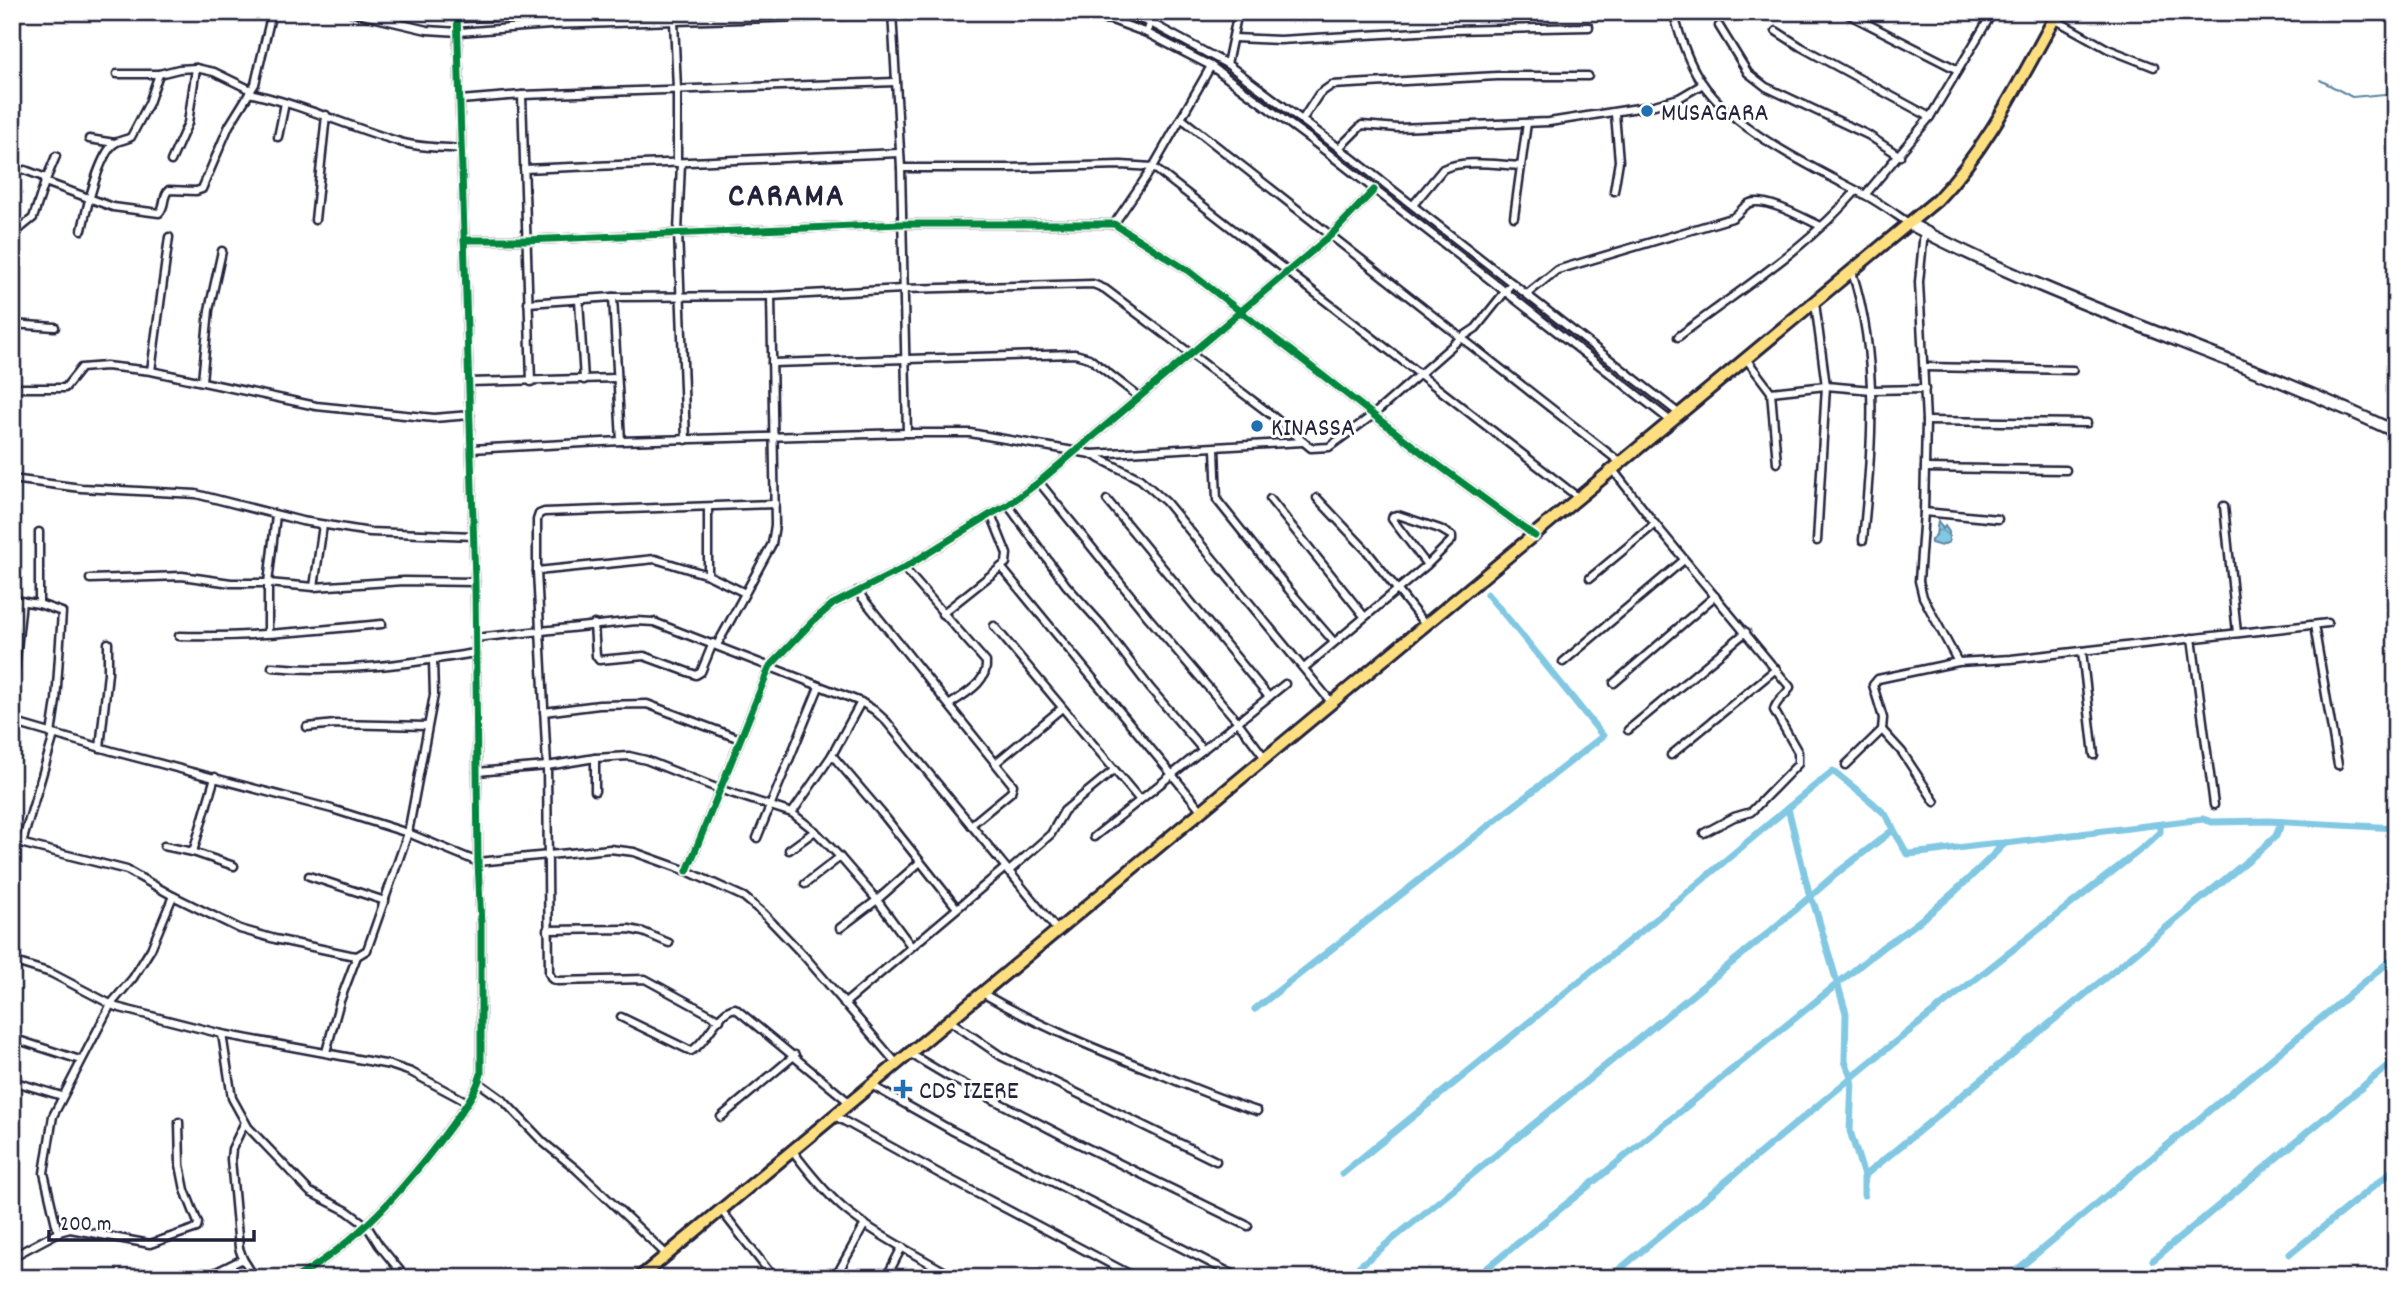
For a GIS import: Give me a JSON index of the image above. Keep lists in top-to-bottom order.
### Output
{
  "districts": ["CARAMA"],
  "places": {
    "other": ["MUSAGARA", "KINASSA"],
    "health": ["CDS IZERE"]
  },
  "scale_bar": "200 m"
}
